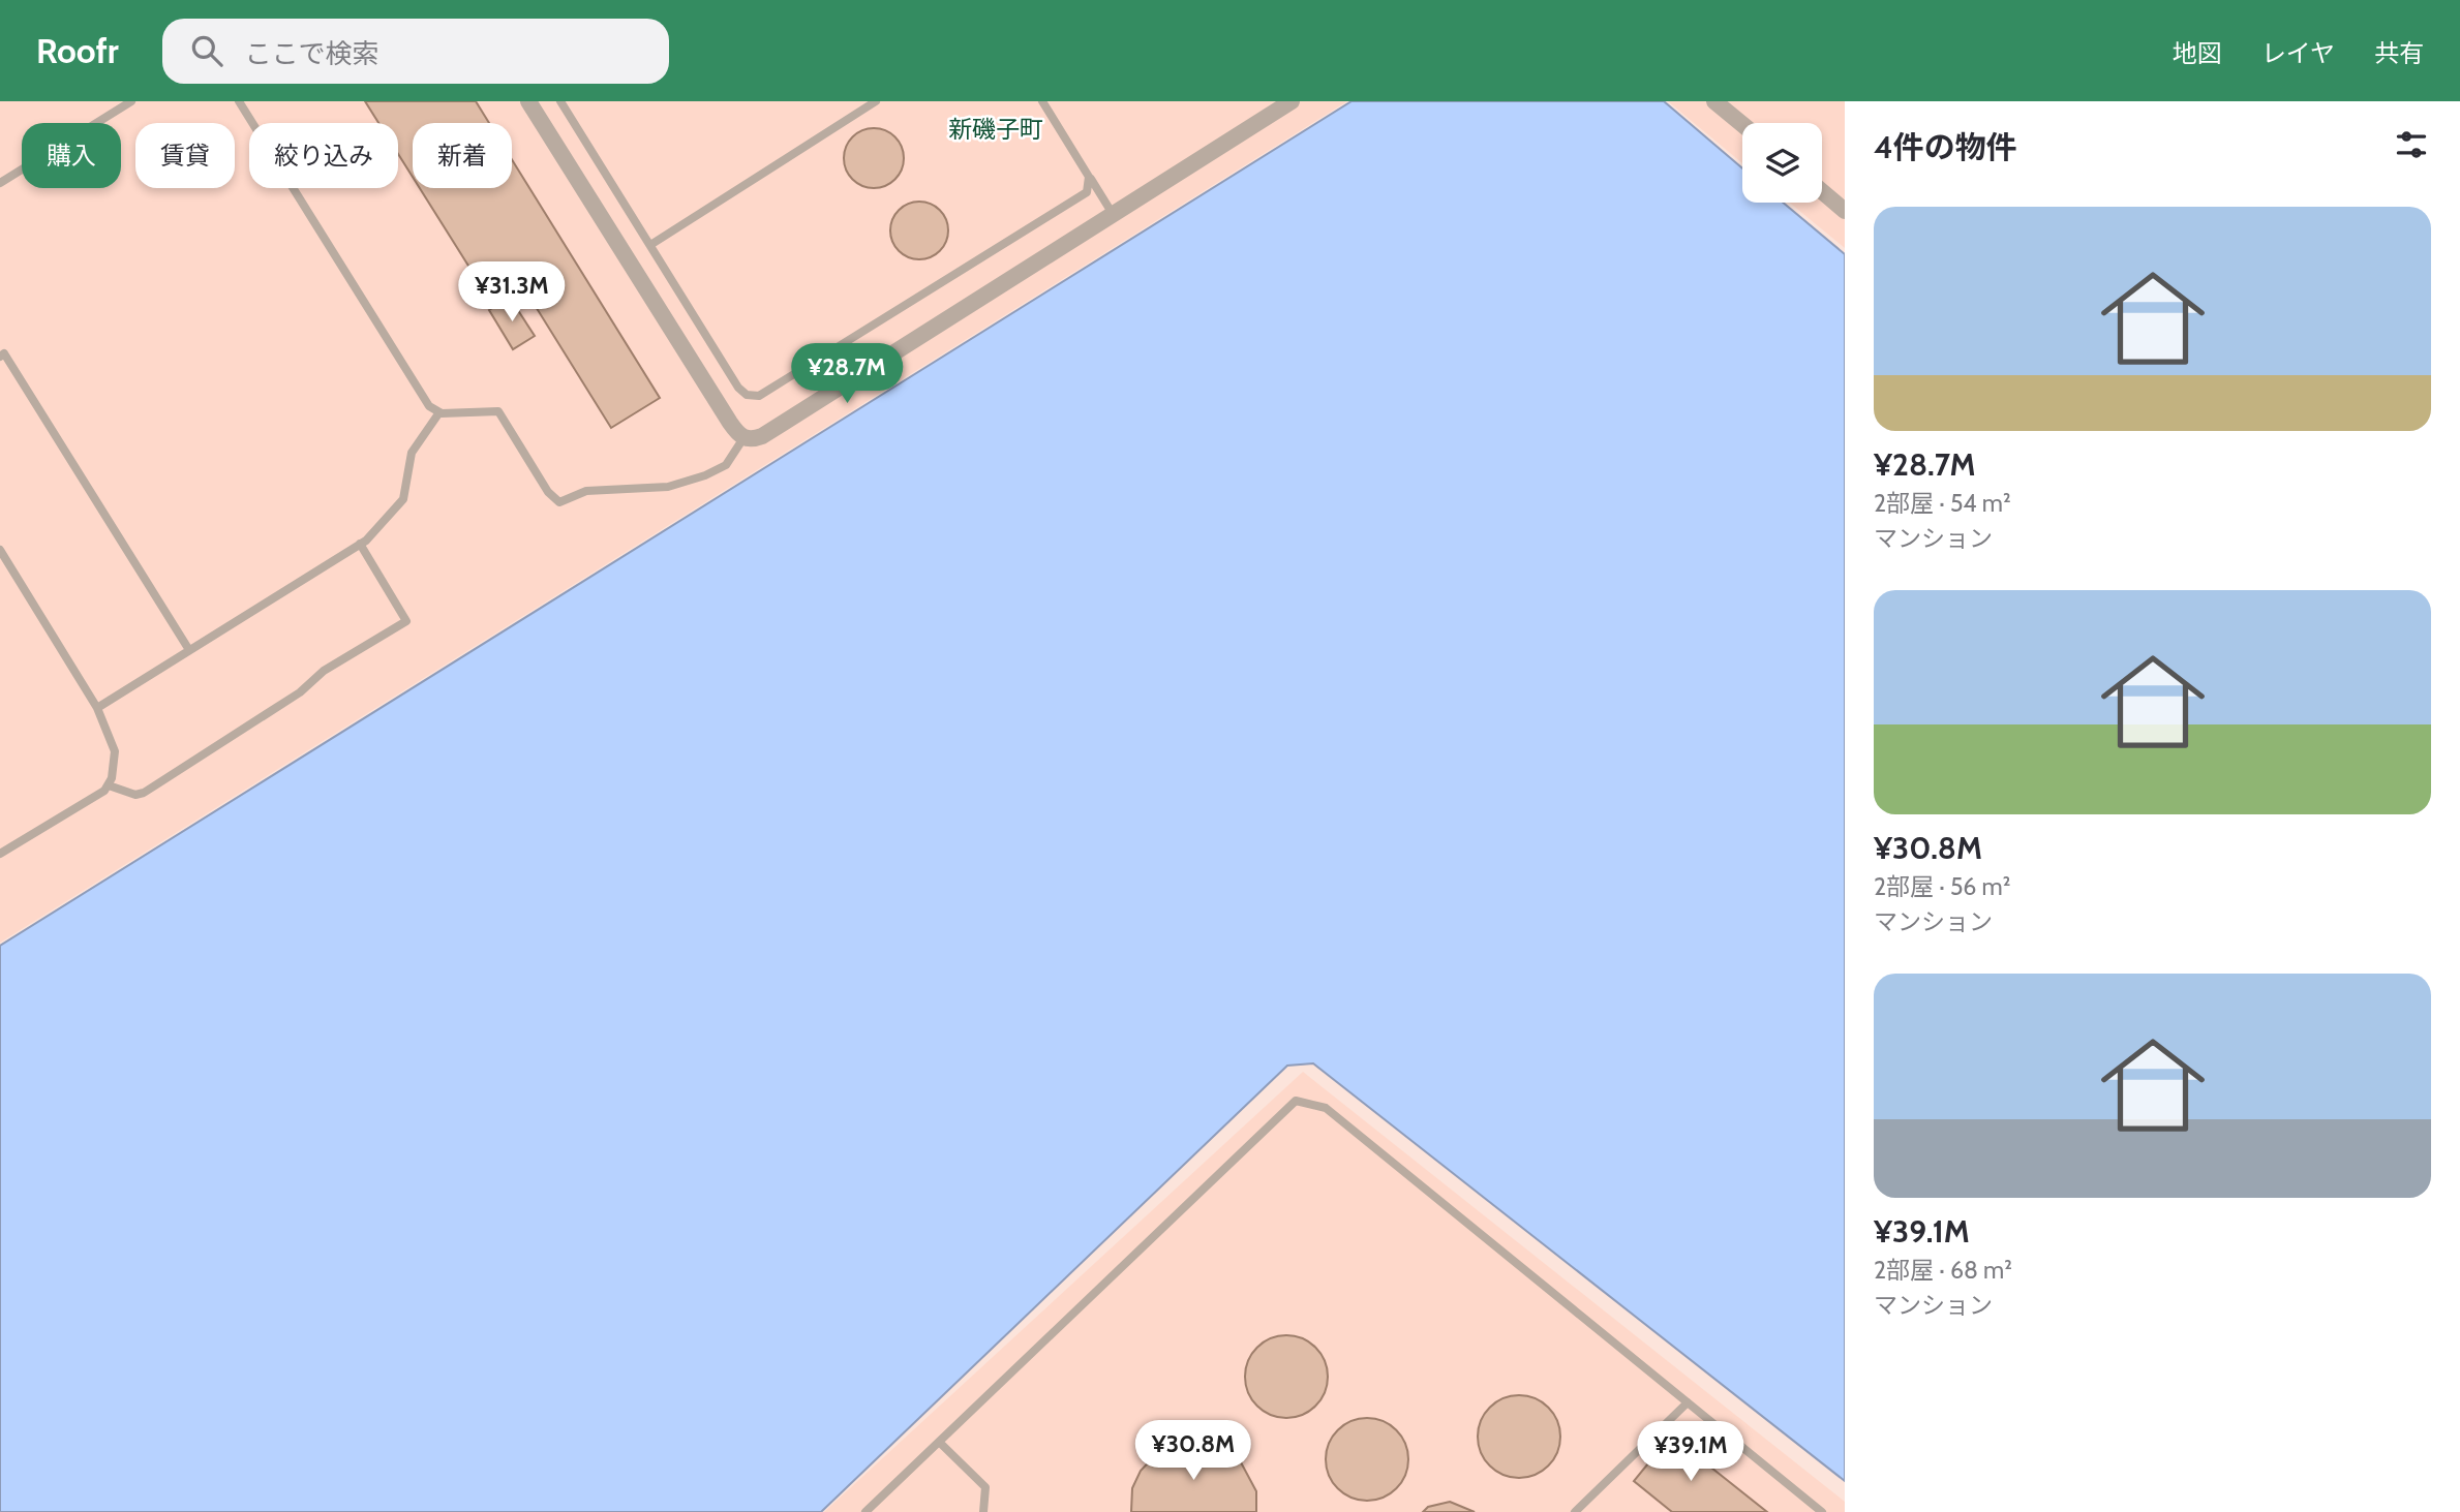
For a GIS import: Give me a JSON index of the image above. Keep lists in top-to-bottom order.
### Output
{
  "districts": ["新磯子町"],
  "page": {
    "header": "Roofr",
    "search": "ここで検索",
    "nav": ["地図", "レイヤ", "共有"],
    "heading": "4件の物件",
    "chip": [
      "購入",
      "賃貸",
      "絞り込み",
      "新着"
    ],
    "list": [
      {
        "name": "¥28.7M",
        "note": "2部屋 · 54 m² · マンション"
      },
      {
        "name": "¥30.8M",
        "note": "2部屋 · 56 m² · マンション"
      },
      {
        "name": "¥39.1M",
        "note": "2部屋 · 68 m² · マンション"
      }
    ],
    "price": [
      "¥31.3M",
      "¥28.7M",
      "¥30.8M",
      "¥39.1M"
    ]
  }
}
